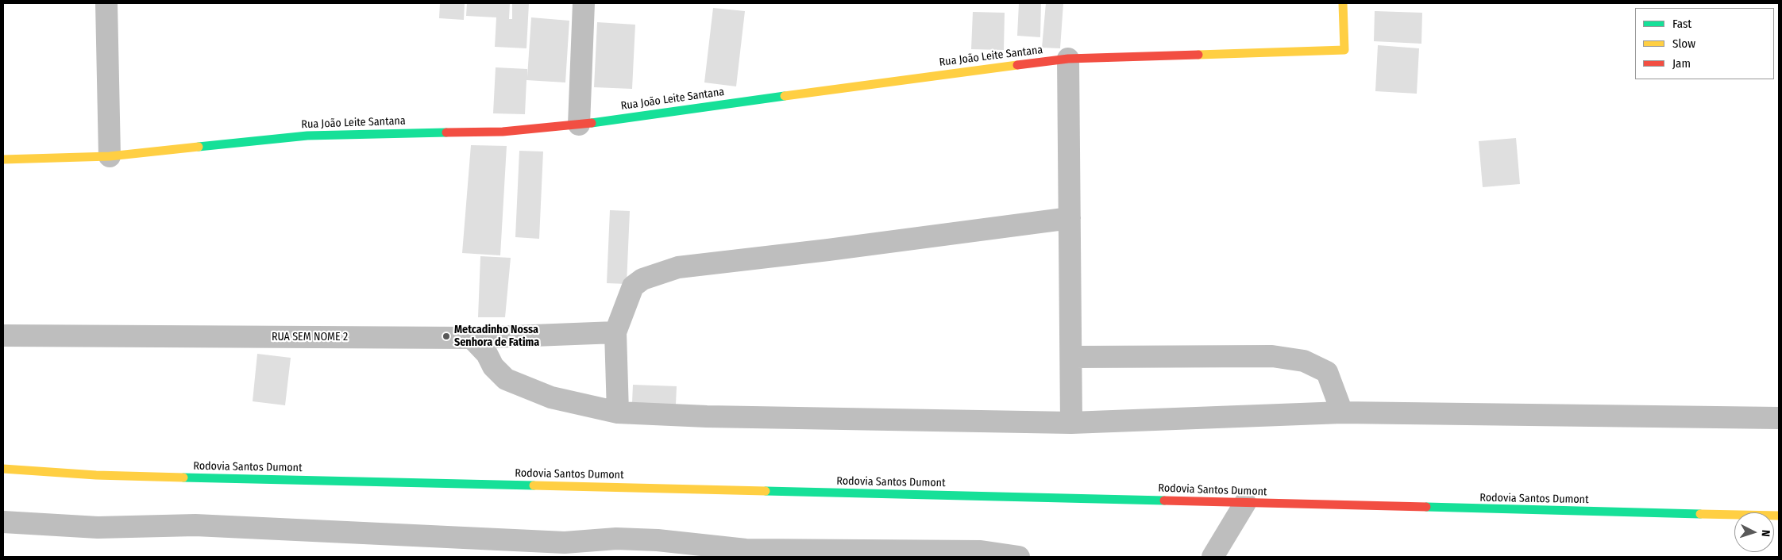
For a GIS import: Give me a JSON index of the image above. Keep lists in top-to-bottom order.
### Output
{
  "streets": {
    "main road": ["Rua João Leite Santana", "Rodovia Santos Dumont"],
    "street": ["RUA SEM NOME 2"]
  },
  "places": ["Metcadinho Nossa Senhora de Fatima"],
  "legend": ["Fast", "Slow", "Jam"],
  "north": "right"
}
